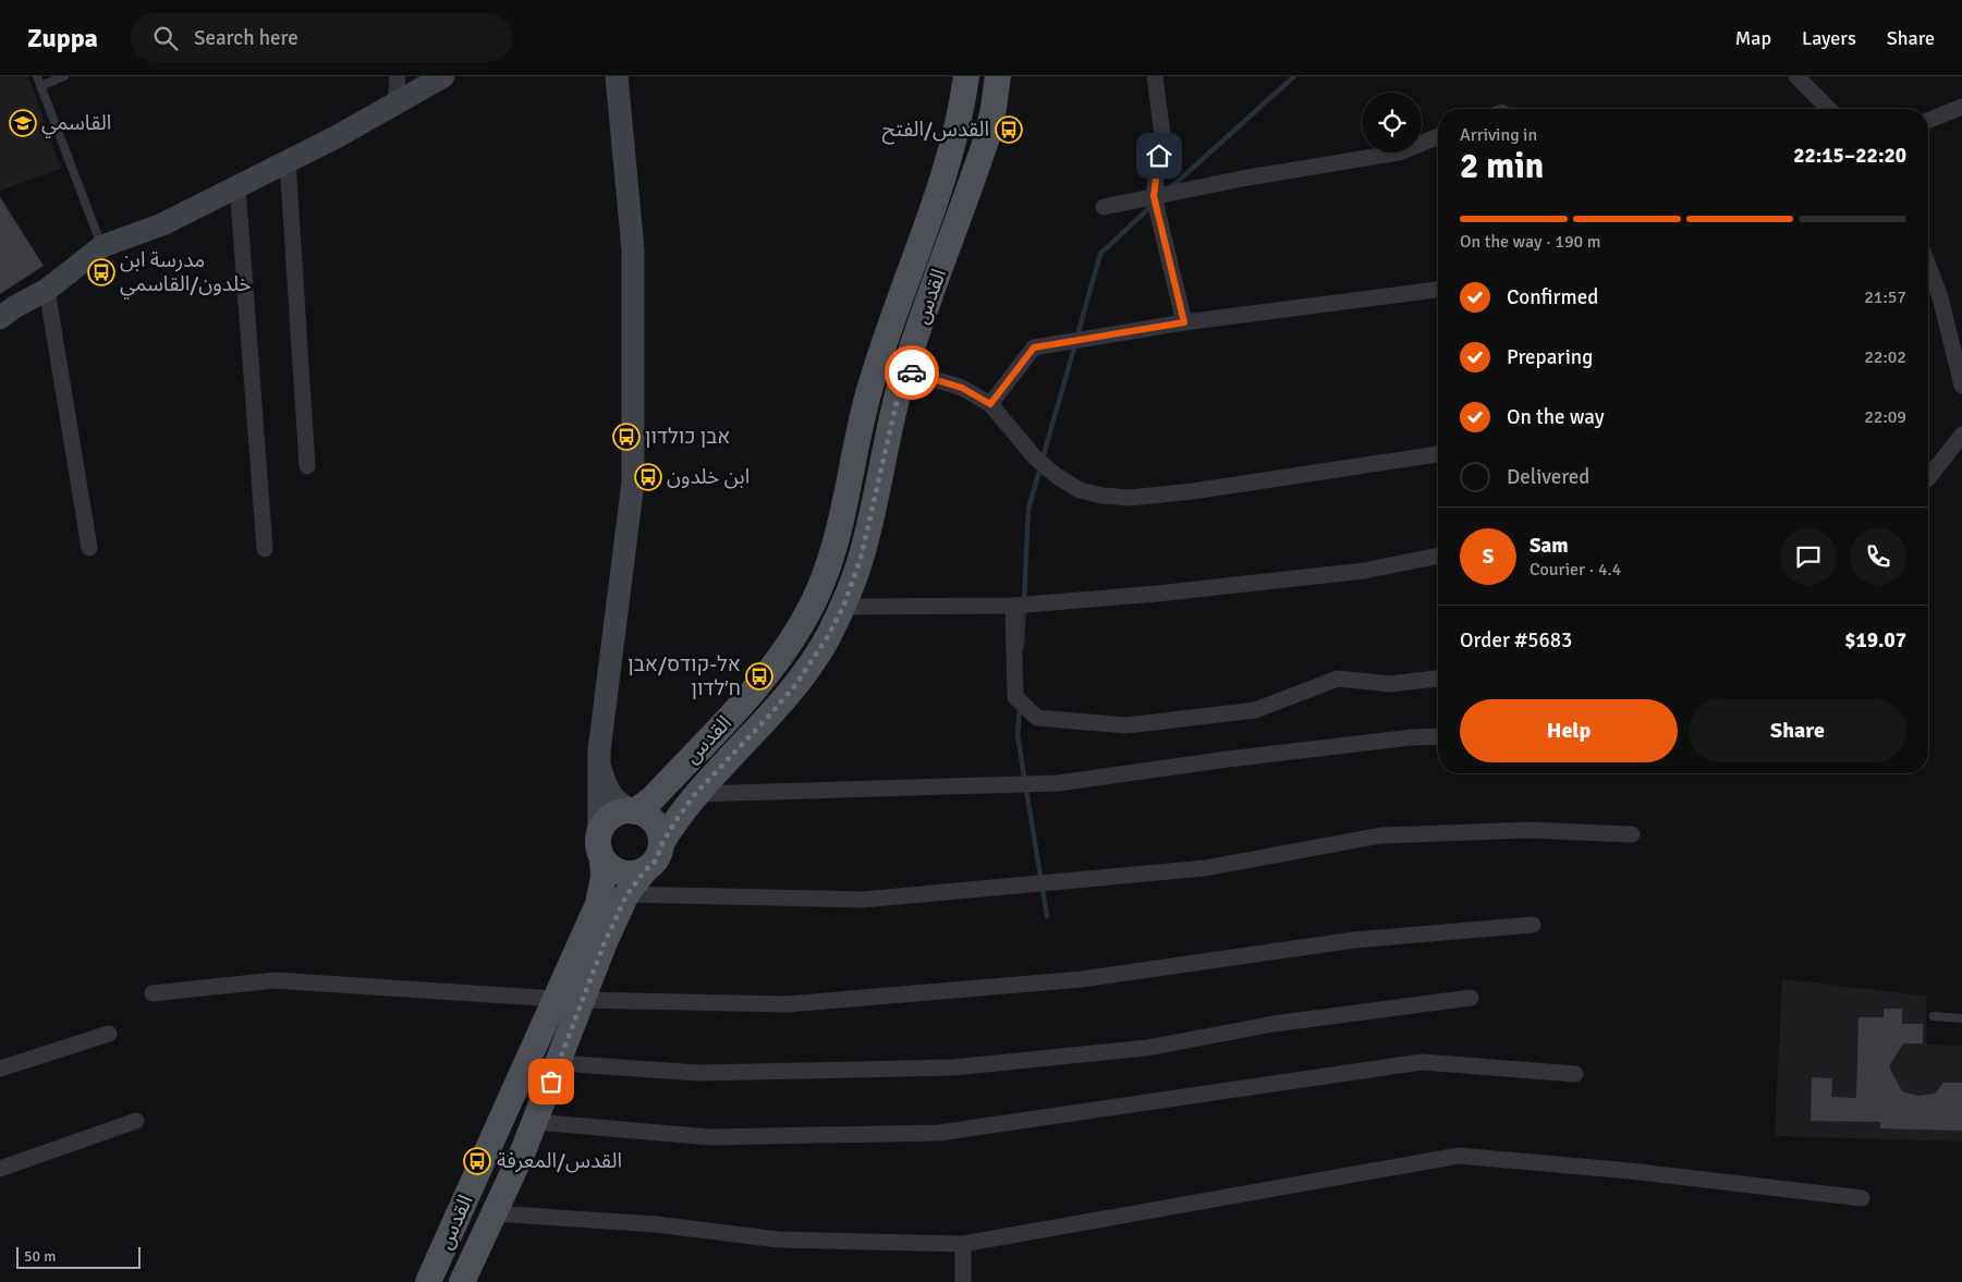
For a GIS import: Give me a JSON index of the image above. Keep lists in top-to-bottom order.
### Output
{
  "streets": {
    "main road": ["القدس"]
  },
  "places": {
    "school or university": ["القاسمي"],
    "bus stop": [
      "القدس/الفتح",
      "مدرسة ابن خلدون/القاسمي",
      "אבן כולדון",
      "ابن خلدون",
      "אל-קודס/אבן ח׳לדון",
      "القدس/المعرفة"
    ]
  },
  "scale_bar": "50 m",
  "page": {
    "header": "Zuppa",
    "search": "Search here",
    "nav": ["Map", "Layers", "Share"],
    "heading": ["2 min", "Arriving in", "22:15–22:20"],
    "panel": [
      "Sam",
      "Courier · 4.4",
      "Order #5683",
      "$19.07"
    ],
    "bar": "On the way · 190 m",
    "list": [
      ["Confirmed", "21:57"],
      ["Preparing", "22:02"],
      ["On the way", "22:09"],
      "Delivered"
    ],
    "round": "S",
    "buttons": ["Help", "Share"],
    "scale": "50 m"
  }
}
